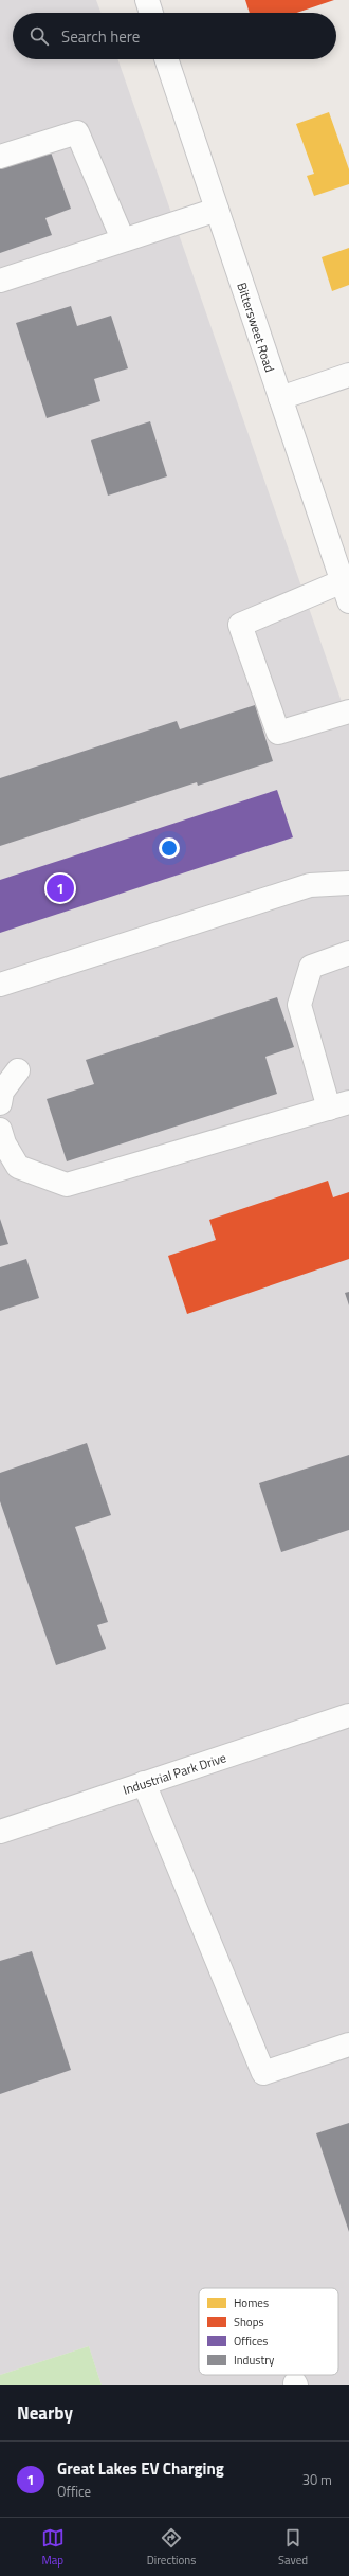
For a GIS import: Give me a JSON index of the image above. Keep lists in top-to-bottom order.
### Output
{
  "streets": {
    "street": ["Bittersweet Road", "Industrial Park Drive"]
  },
  "legend": [
    "Homes",
    "Shops",
    "Offices",
    "Industry"
  ],
  "page": {
    "search": "Search here",
    "pins": "1",
    "heading": "Nearby",
    "list": [
      {
        "mark": "1",
        "name": "Great Lakes EV Charging",
        "note": "Office",
        "value": "30 m"
      }
    ],
    "nav": ["Map", "Directions", "Saved"]
  }
}
